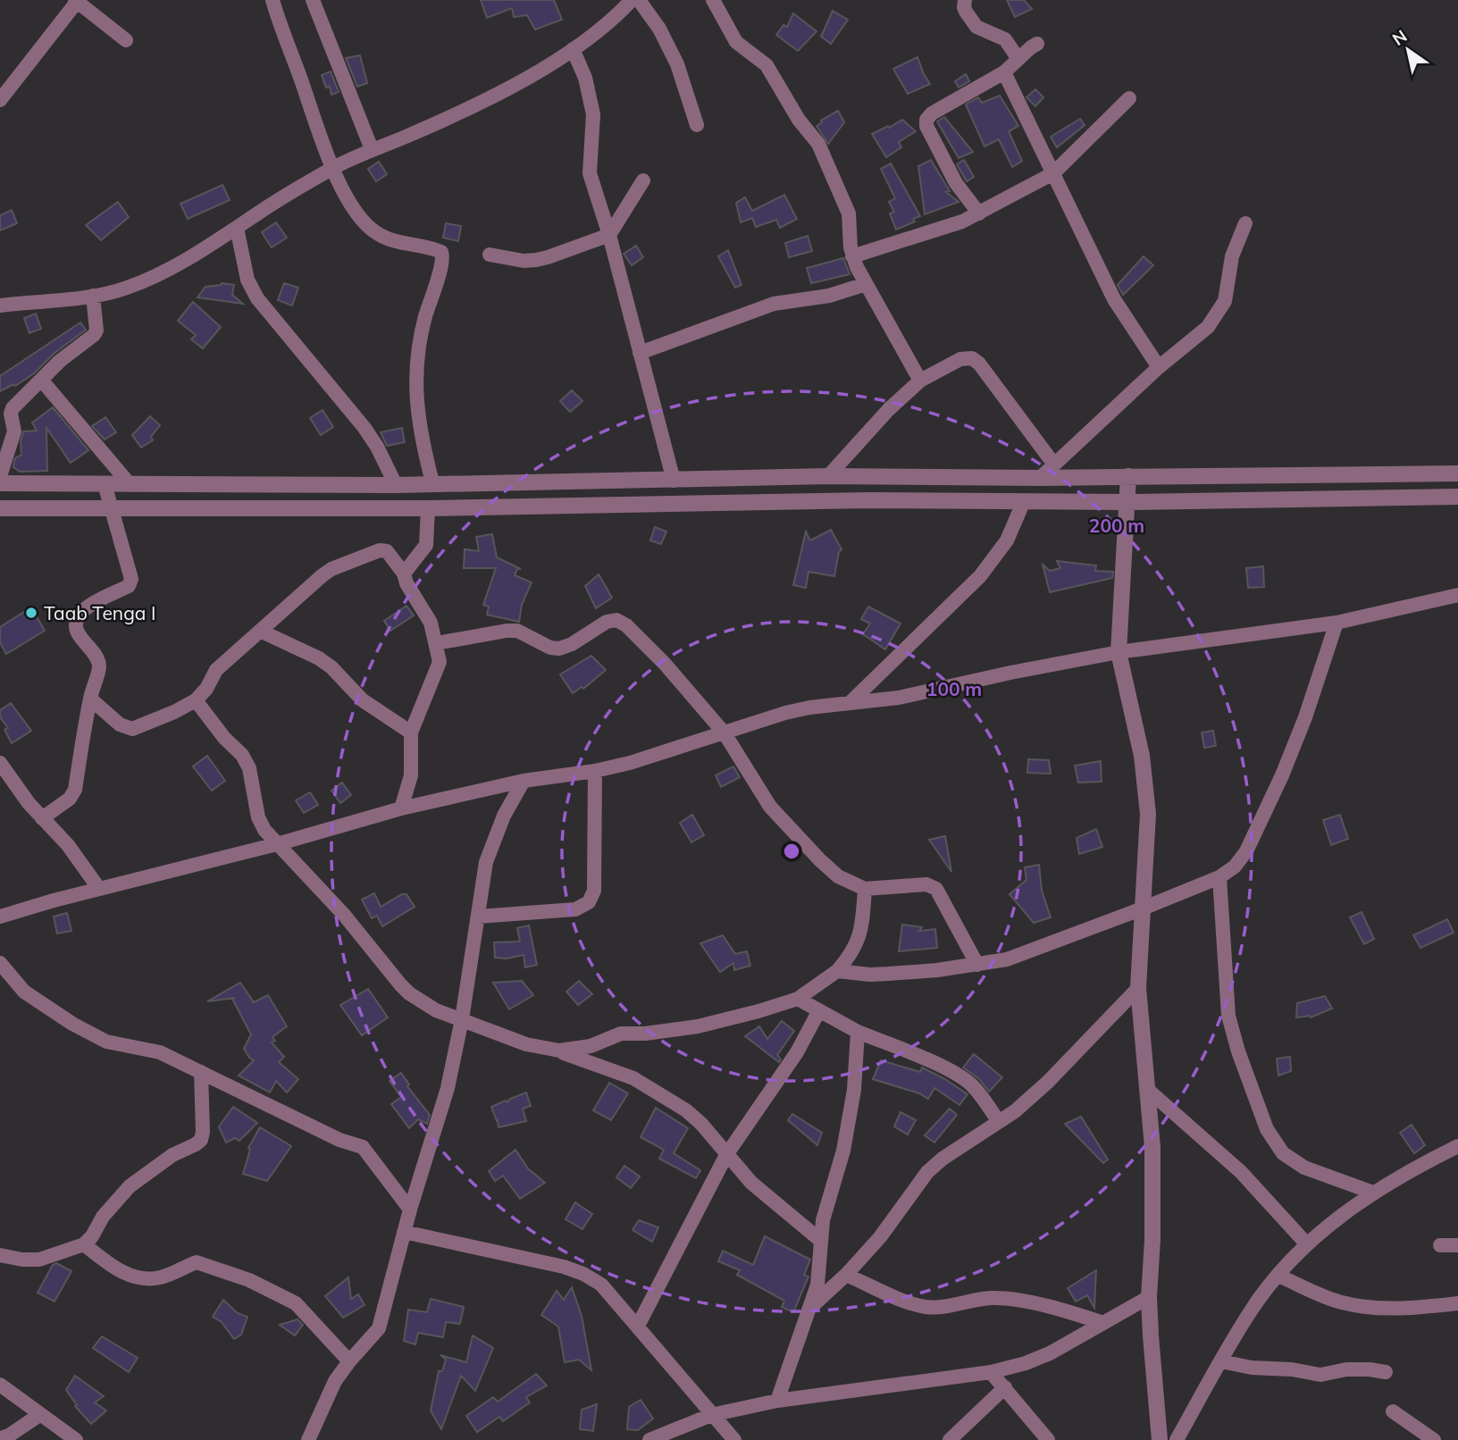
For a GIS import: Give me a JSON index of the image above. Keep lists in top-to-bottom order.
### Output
{
  "places": ["Taab Tenga I"],
  "north": "top left",
  "rings": ["200 m", "100 m"]
}
